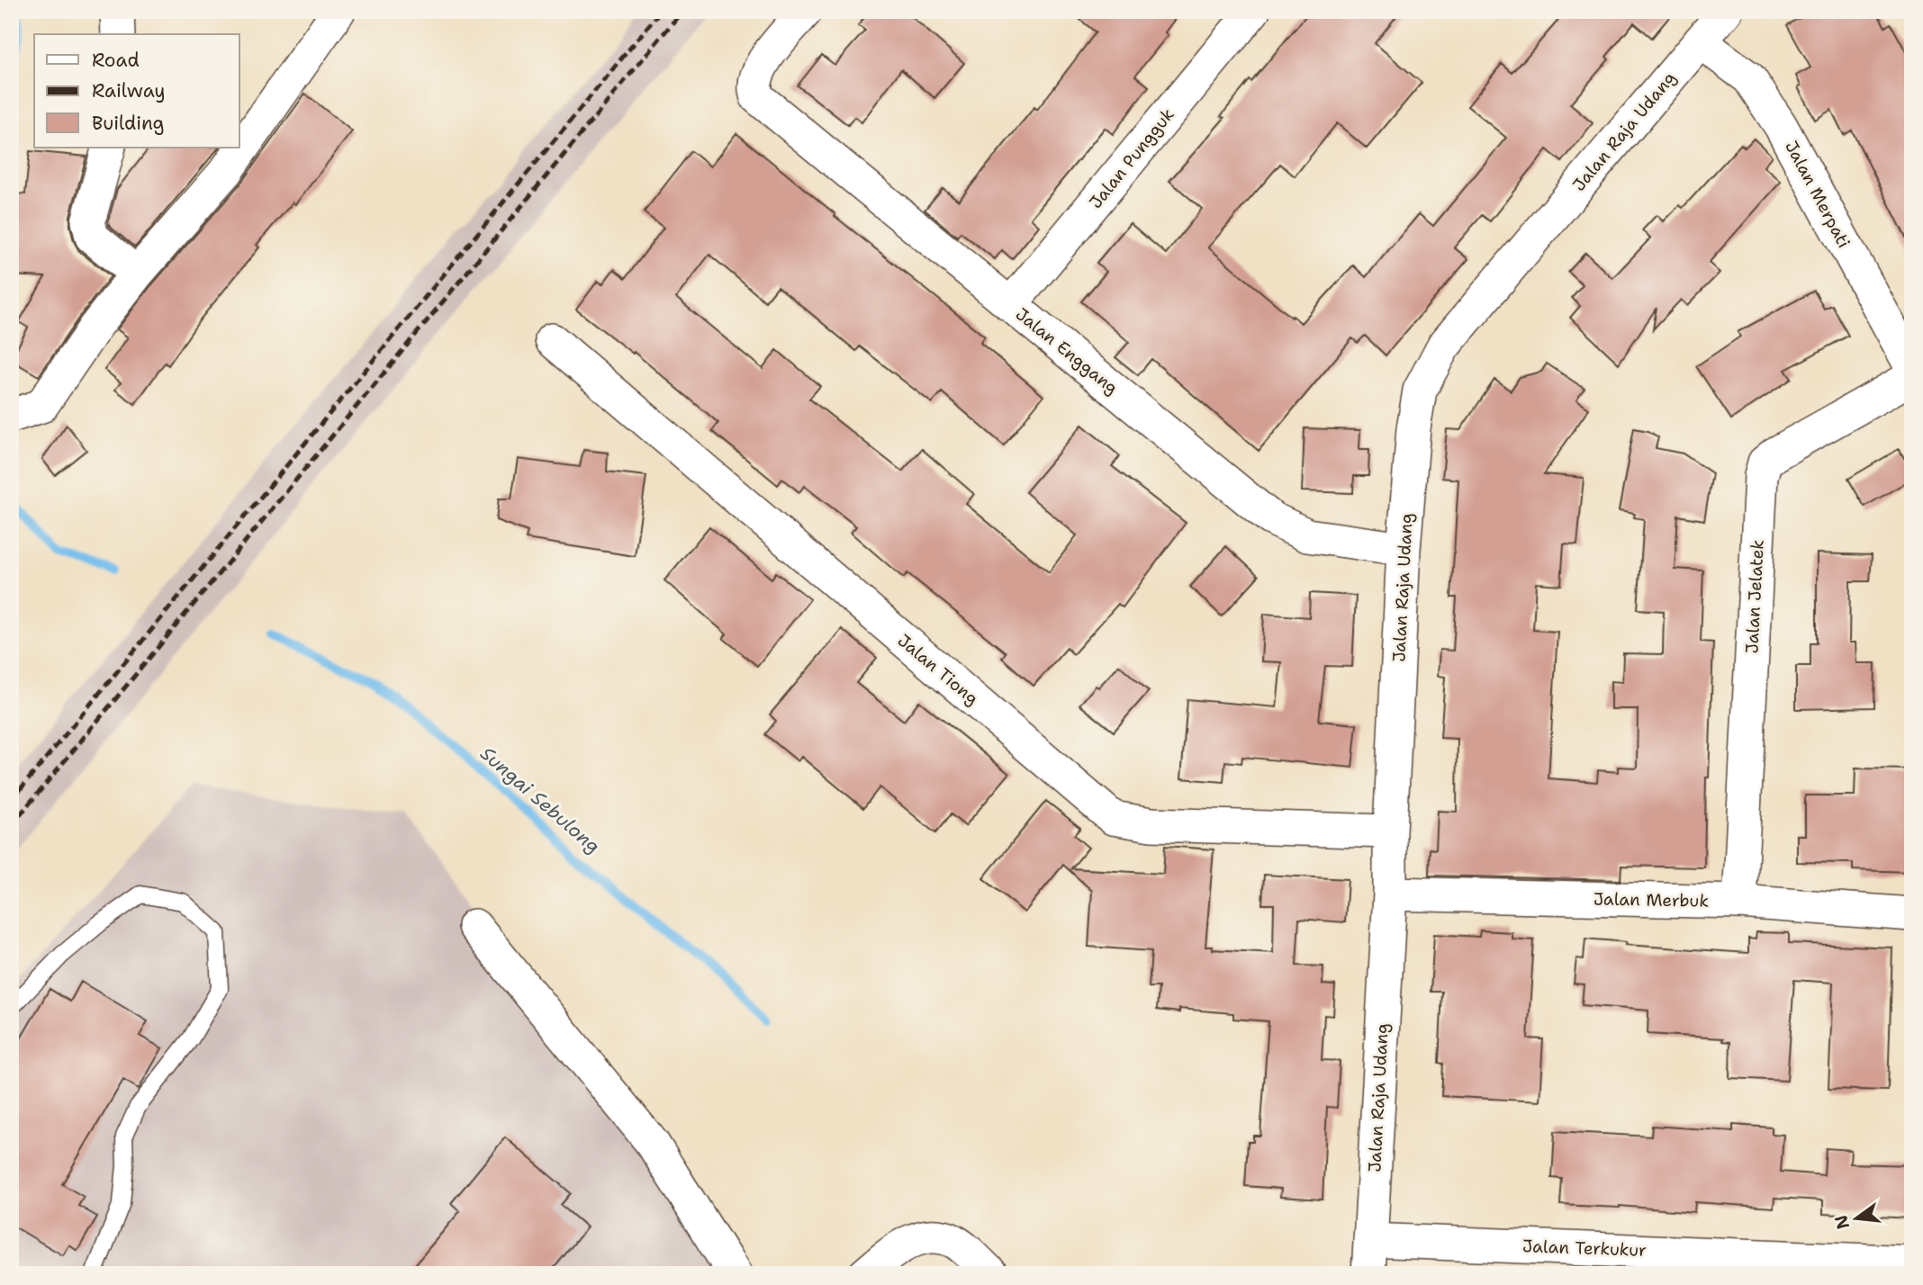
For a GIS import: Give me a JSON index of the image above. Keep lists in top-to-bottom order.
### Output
{
  "streets": {
    "street": [
      "Jalan Raja Udang",
      "Jalan Pungguk",
      "Jalan Merpati",
      "Jalan Enggang",
      "Jalan Jelatek",
      "Jalan Tiong",
      "Jalan Merbuk",
      "Jalan Terkukur"
    ]
  },
  "crossings": [
    ["Jalan Raja Udang", "Jalan Merpati"],
    ["Jalan Raja Udang", "Jalan Enggang"],
    ["Jalan Raja Udang", "Jalan Tiong"],
    ["Jalan Raja Udang", "Jalan Merbuk"],
    ["Jalan Raja Udang", "Jalan Terkukur"],
    ["Jalan Pungguk", "Jalan Enggang"],
    ["Jalan Jelatek", "Jalan Merbuk"]
  ],
  "water": ["Sungai Sebulong"],
  "legend": ["Road", "Railway", "Building"],
  "north": "left"
}
